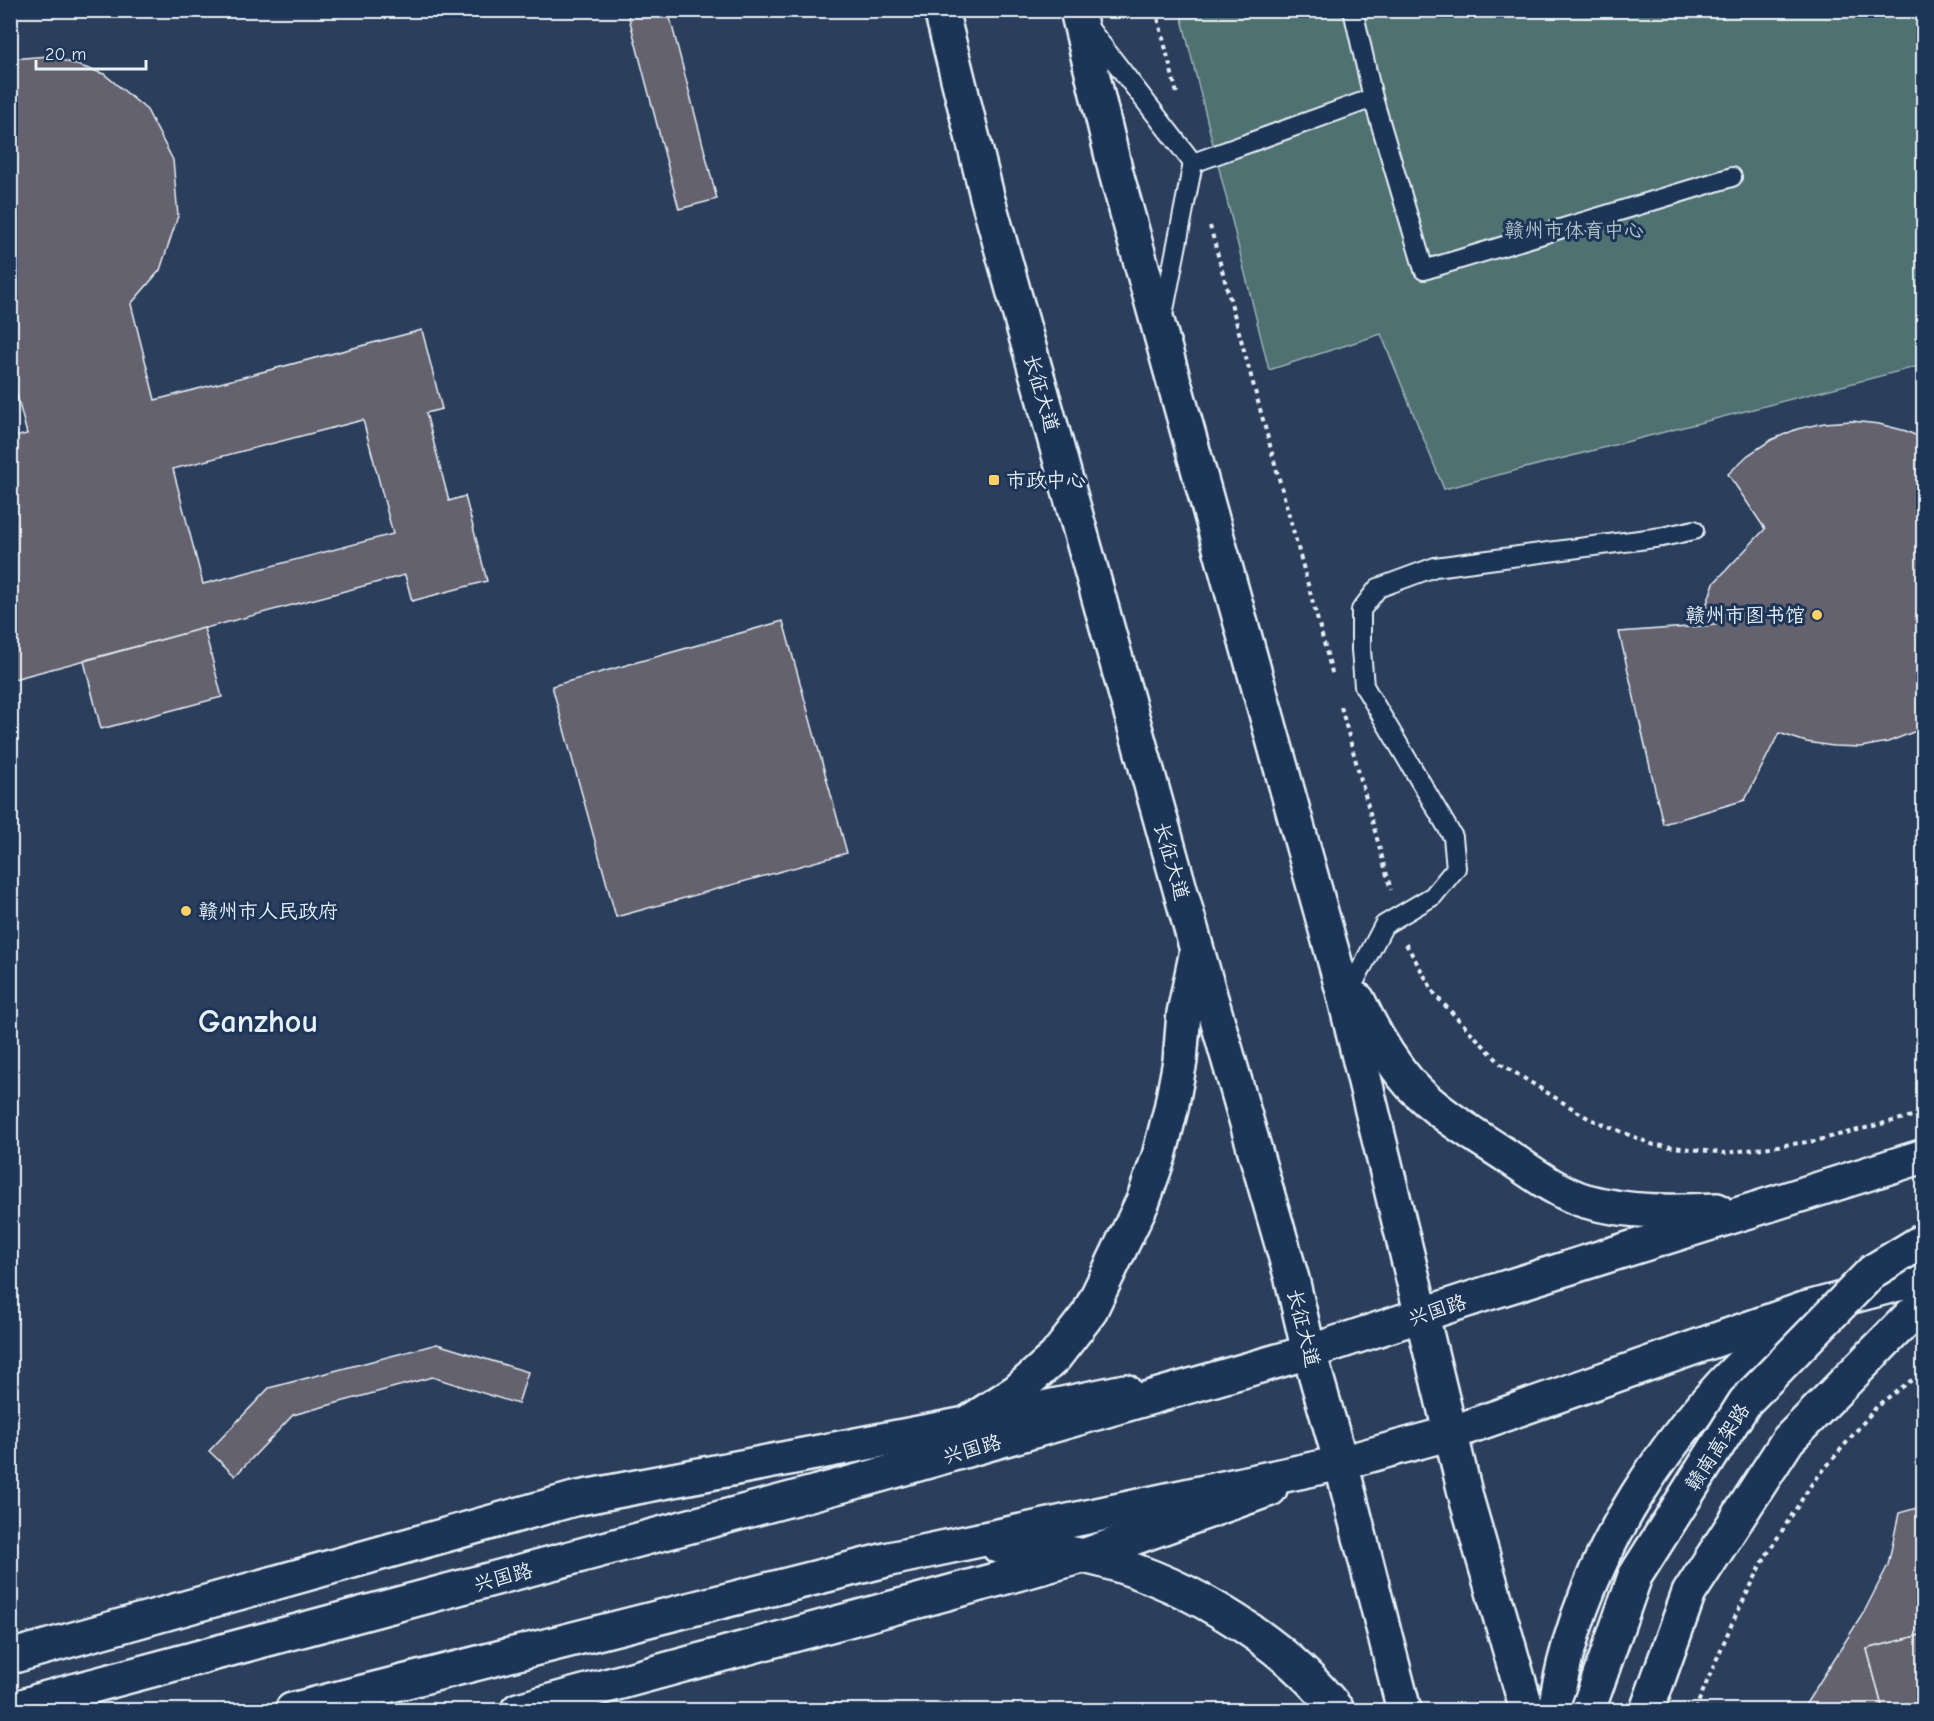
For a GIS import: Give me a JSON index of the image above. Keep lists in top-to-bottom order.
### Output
{
  "streets": {
    "main road": ["长征大道", "兴国路", "赣南高架路"]
  },
  "crossings": [
    ["长征大道", "兴国路"]
  ],
  "districts": ["Ganzhou"],
  "parks": ["赣州市体育中心"],
  "places": {
    "transit": ["市政中心"],
    "other": ["赣州市图书馆", "赣州市人民政府"]
  },
  "scale_bar": "20 m"
}
